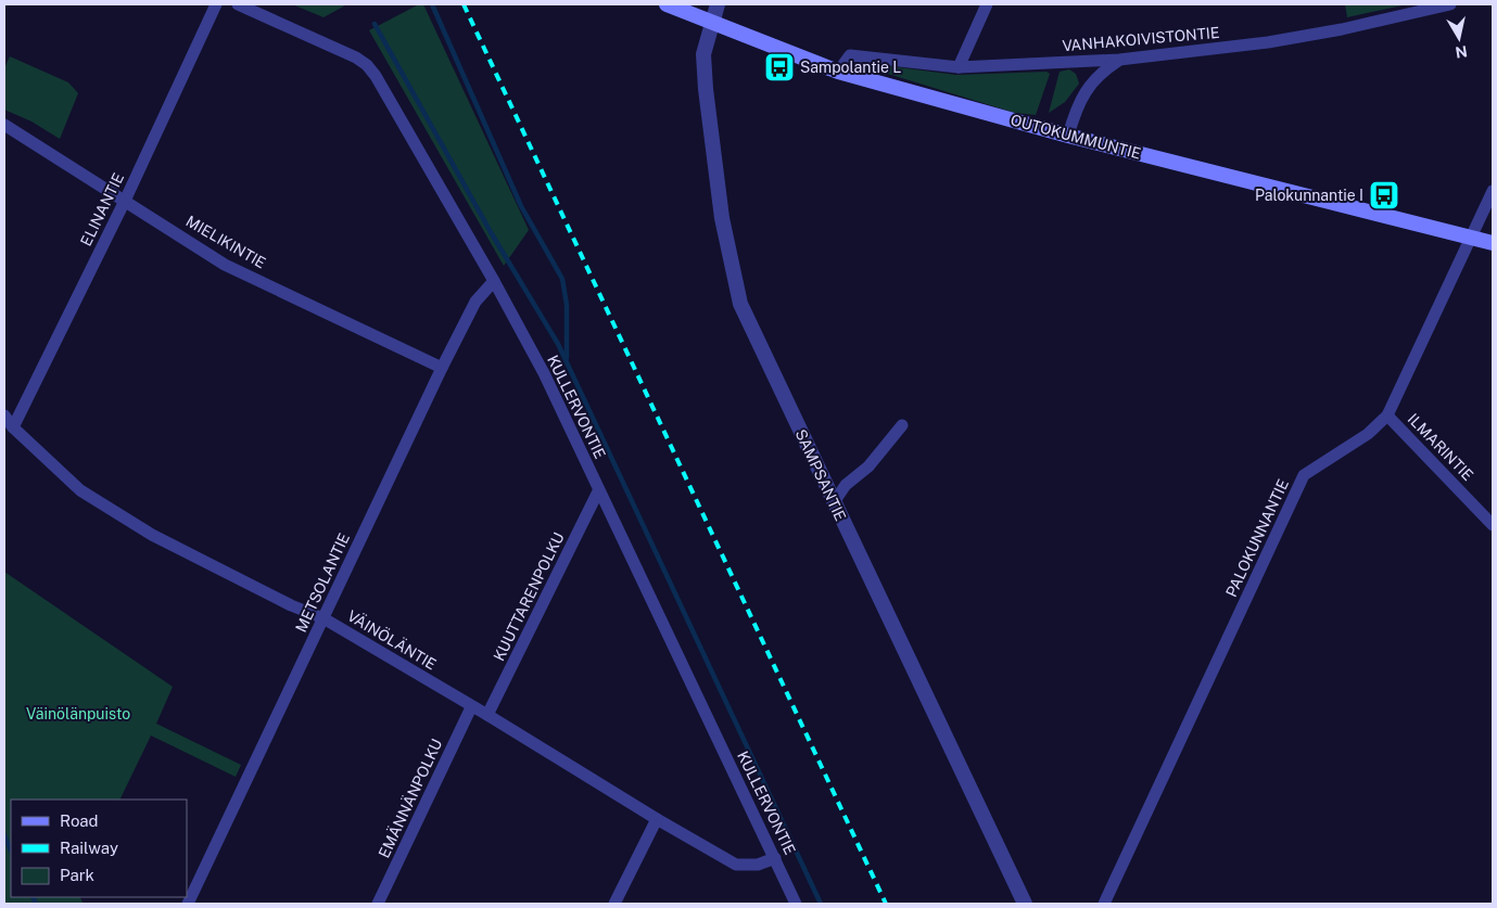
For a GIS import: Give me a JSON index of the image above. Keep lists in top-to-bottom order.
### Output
{
  "streets": {
    "main road": ["OUTOKUMMUNTIE"],
    "street": [
      "VANHAKOIVISTONTIE",
      "ELINANTIE",
      "MIELIKINTIE",
      "KULLERVONTIE",
      "ILMARINTIE",
      "SAMPSANTIE",
      "PALOKUNNANTIE",
      "METSOLANTIE",
      "KUUTTARENPOLKU",
      "VÄINÖLÄNTIE",
      "EMÄNNÄNPOLKU"
    ]
  },
  "crossings": [
    ["VANHAKOIVISTONTIE", "OUTOKUMMUNTIE"],
    ["OUTOKUMMUNTIE", "SAMPSANTIE"],
    ["OUTOKUMMUNTIE", "PALOKUNNANTIE"],
    ["ELINANTIE", "MIELIKINTIE"],
    ["ELINANTIE", "VÄINÖLÄNTIE"],
    ["MIELIKINTIE", "METSOLANTIE"],
    ["KULLERVONTIE", "METSOLANTIE"],
    ["KULLERVONTIE", "KUUTTARENPOLKU"],
    ["KULLERVONTIE", "VÄINÖLÄNTIE"],
    ["ILMARINTIE", "PALOKUNNANTIE"],
    ["METSOLANTIE", "VÄINÖLÄNTIE"],
    ["KUUTTARENPOLKU", "VÄINÖLÄNTIE"],
    ["VÄINÖLÄNTIE", "EMÄNNÄNPOLKU"]
  ],
  "parks": ["Väinölänpuisto"],
  "places": {
    "bus stop": ["Sampolantie L", "Palokunnantie I"]
  },
  "legend": ["Road", "Railway", "Park"],
  "north": "bottom"
}
